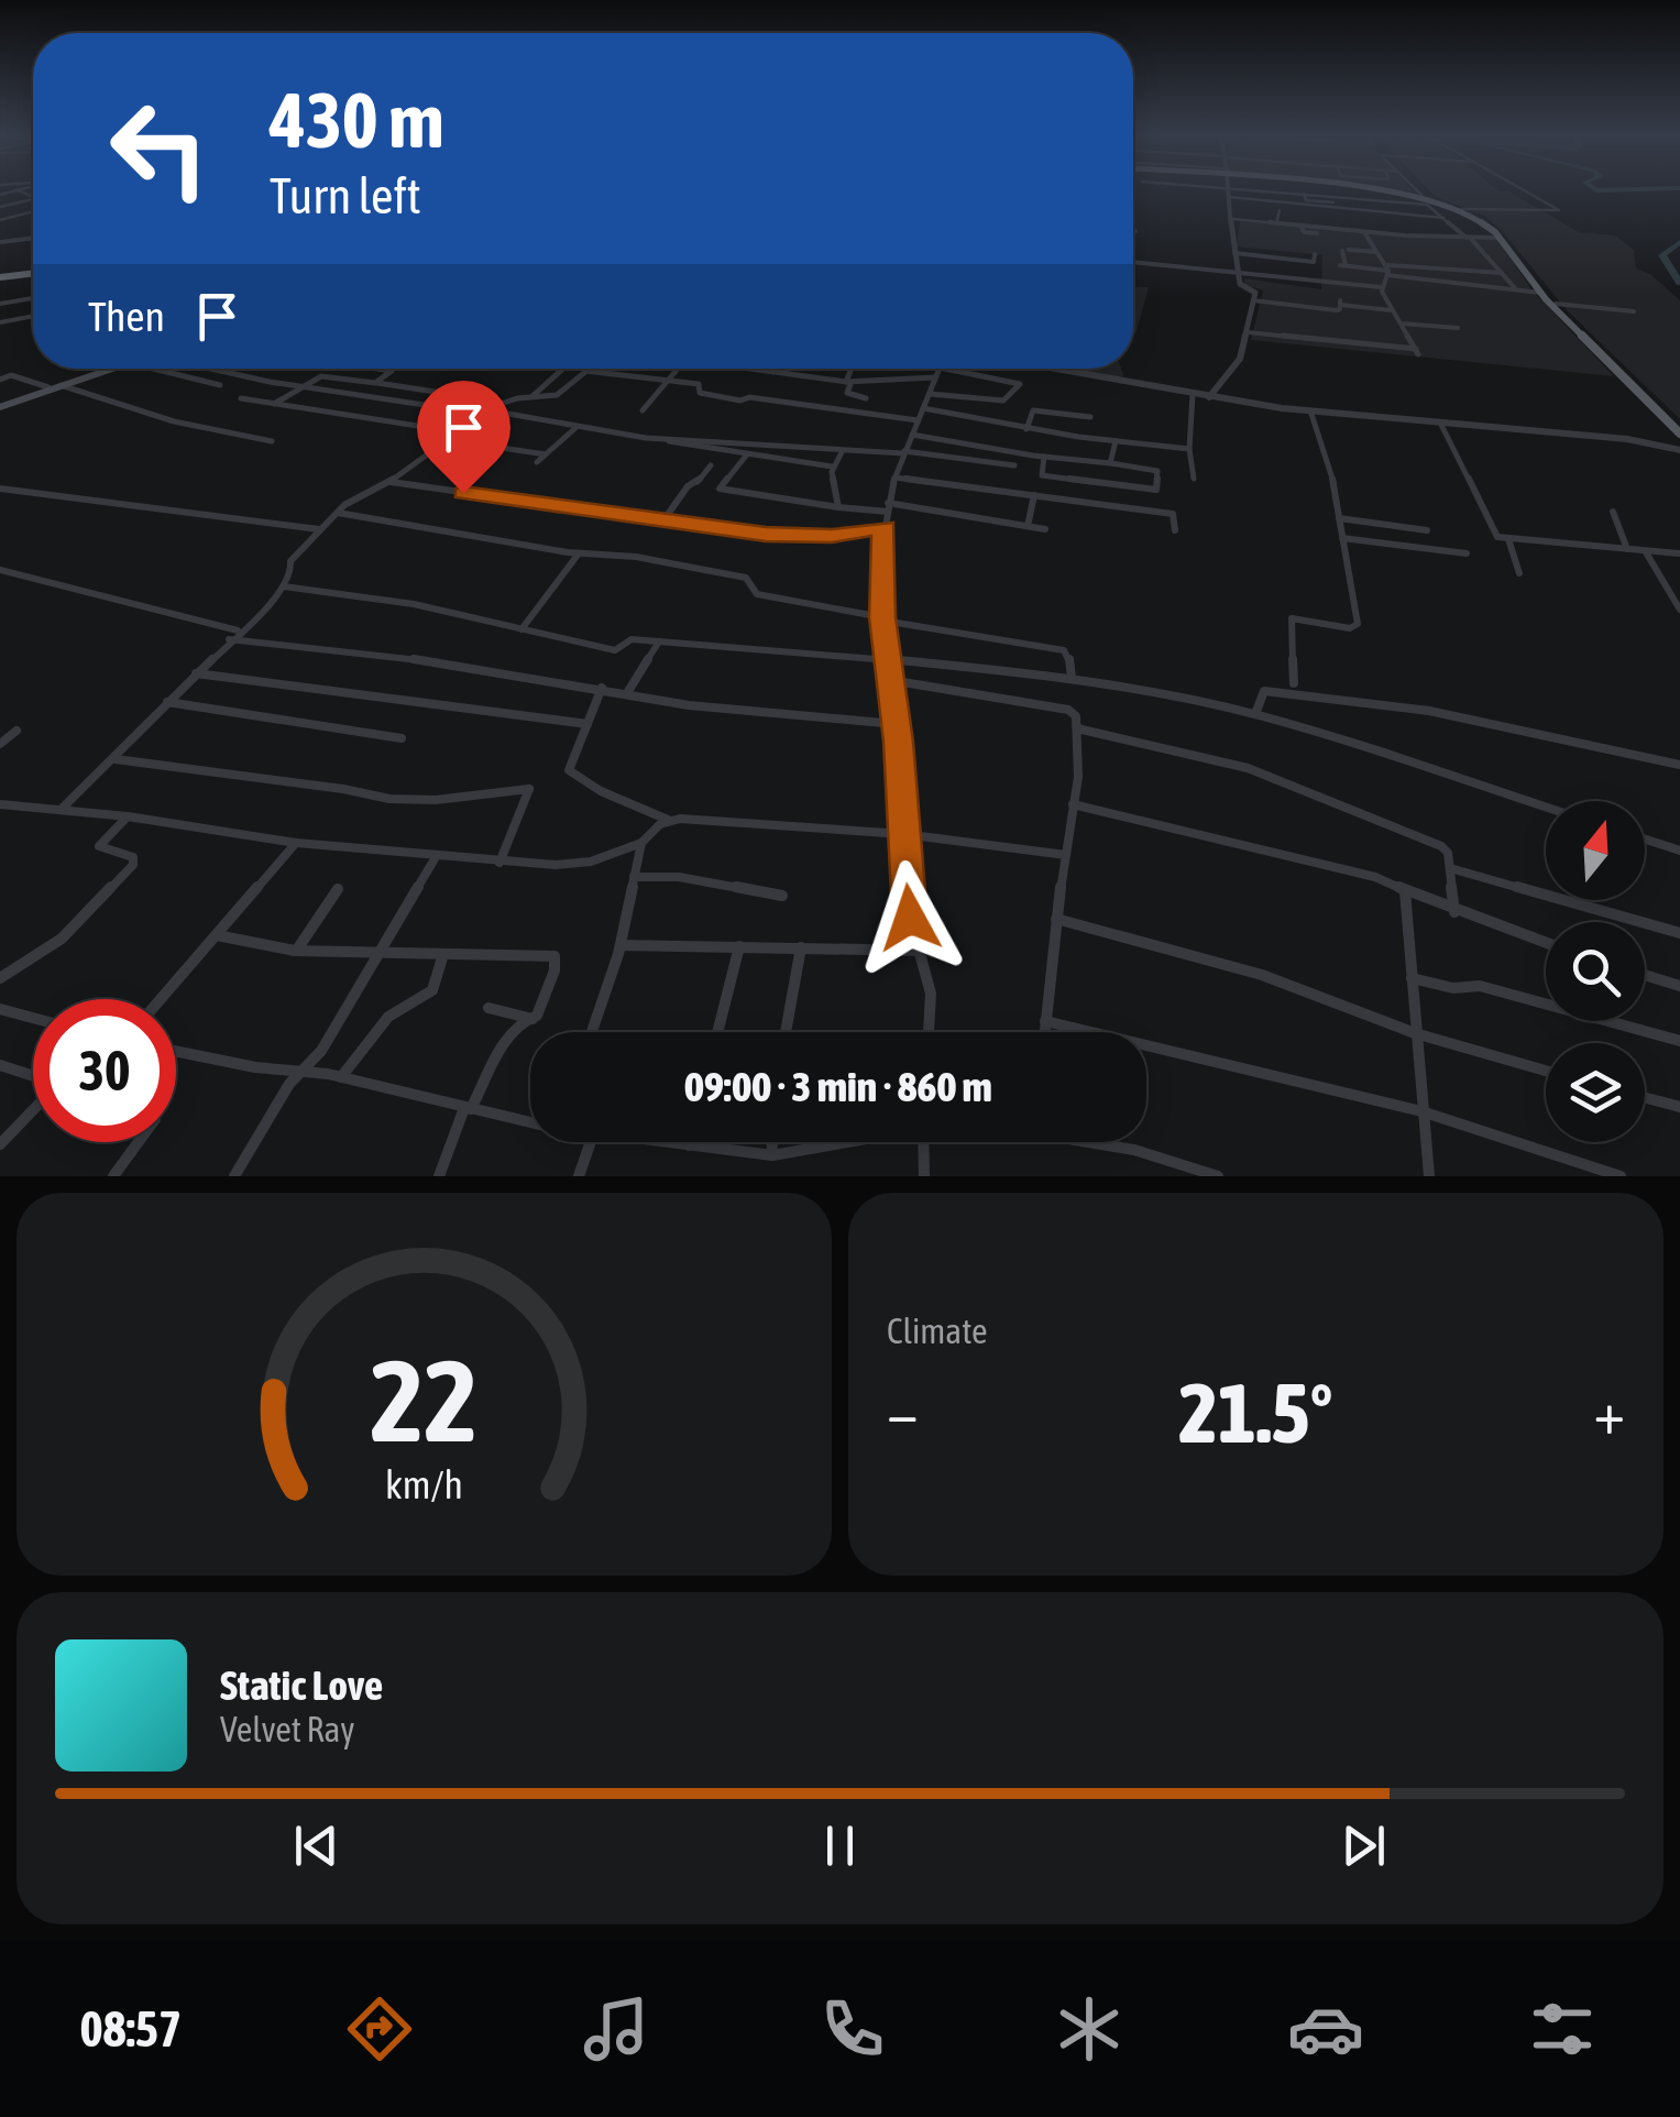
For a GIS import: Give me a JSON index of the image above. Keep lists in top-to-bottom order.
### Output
{
  "north": "top",
  "page": {
    "turn": ["430 m", "Turn left"],
    "then": "Then",
    "limit": "30",
    "trip": "09:00 · 3 min · 860 m",
    "tile": "Climate",
    "heat": ["−", "21.5°", "+"],
    "song": ["Static Love", "Velvet Ray"],
    "tabs": "08:57",
    "gauge": ["22", "km/h"]
  }
}
